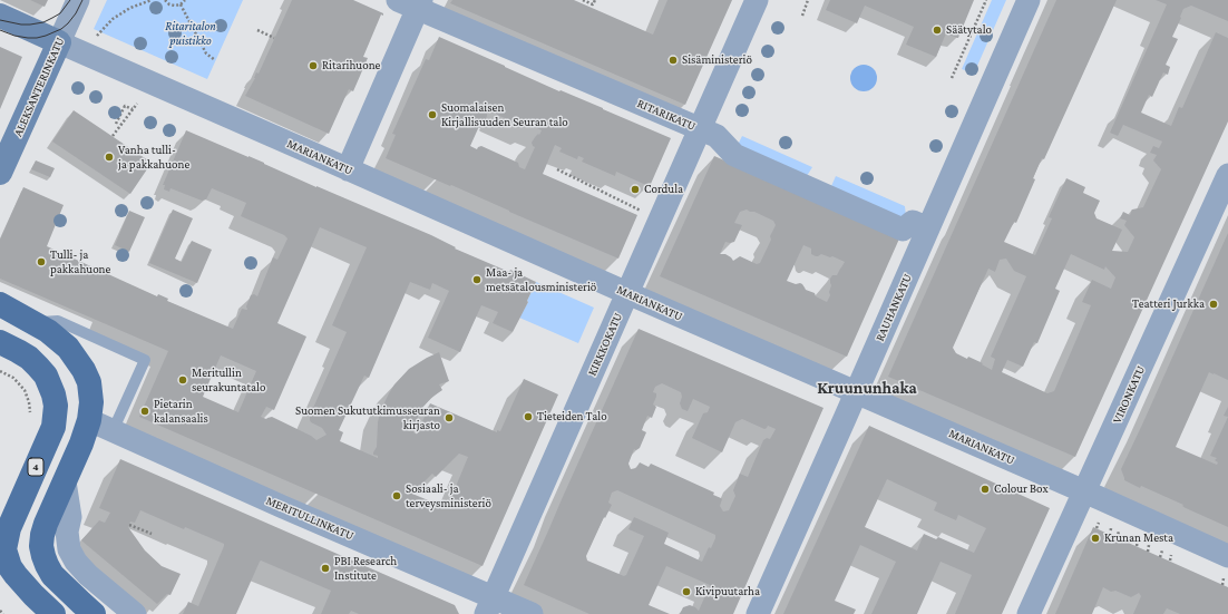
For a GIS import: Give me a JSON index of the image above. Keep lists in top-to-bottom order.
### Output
{
  "streets": {
    "main road": ["ALEKSANTERINKATU", "MARIANKATU", "4"],
    "street": [
      "RITARIKATU",
      "RAUHANKATU",
      "KIRKKOKATU",
      "VIRONKATU",
      "MERITULLINKATU"
    ]
  },
  "crossings": [
    ["ALEKSANTERINKATU", "MARIANKATU"],
    ["RITARIKATU", "RAUHANKATU"],
    ["RITARIKATU", "KIRKKOKATU"],
    ["MARIANKATU", "RAUHANKATU"],
    ["MARIANKATU", "KIRKKOKATU"],
    ["MARIANKATU", "VIRONKATU"],
    ["KIRKKOKATU", "MERITULLINKATU"]
  ],
  "districts": ["Kruununhaka"],
  "parks": ["Ritaritalon puistikko"],
  "places": [
    "Säätytalo",
    "Sisäministeriö",
    "Ritarihuone",
    "Suomalaisen Kirjallisuuden Seuran talo",
    "Vanha tulli- ja pakkahuone",
    "Cordula",
    "Tulli- ja pakkahuone",
    "Maa- ja metsätalousministeriö",
    "Teatteri Jurkka",
    "Meritullin seurakuntatalo",
    "Pietarin kalansaalis",
    "Tieteiden Talo",
    "Suomen Sukututkimusseuran kirjasto",
    "Colour Box",
    "Sosiaali- ja terveysministeriö",
    "Krunan Mesta",
    "PBI Research Institute",
    "Kivipuutarha"
  ]
}
